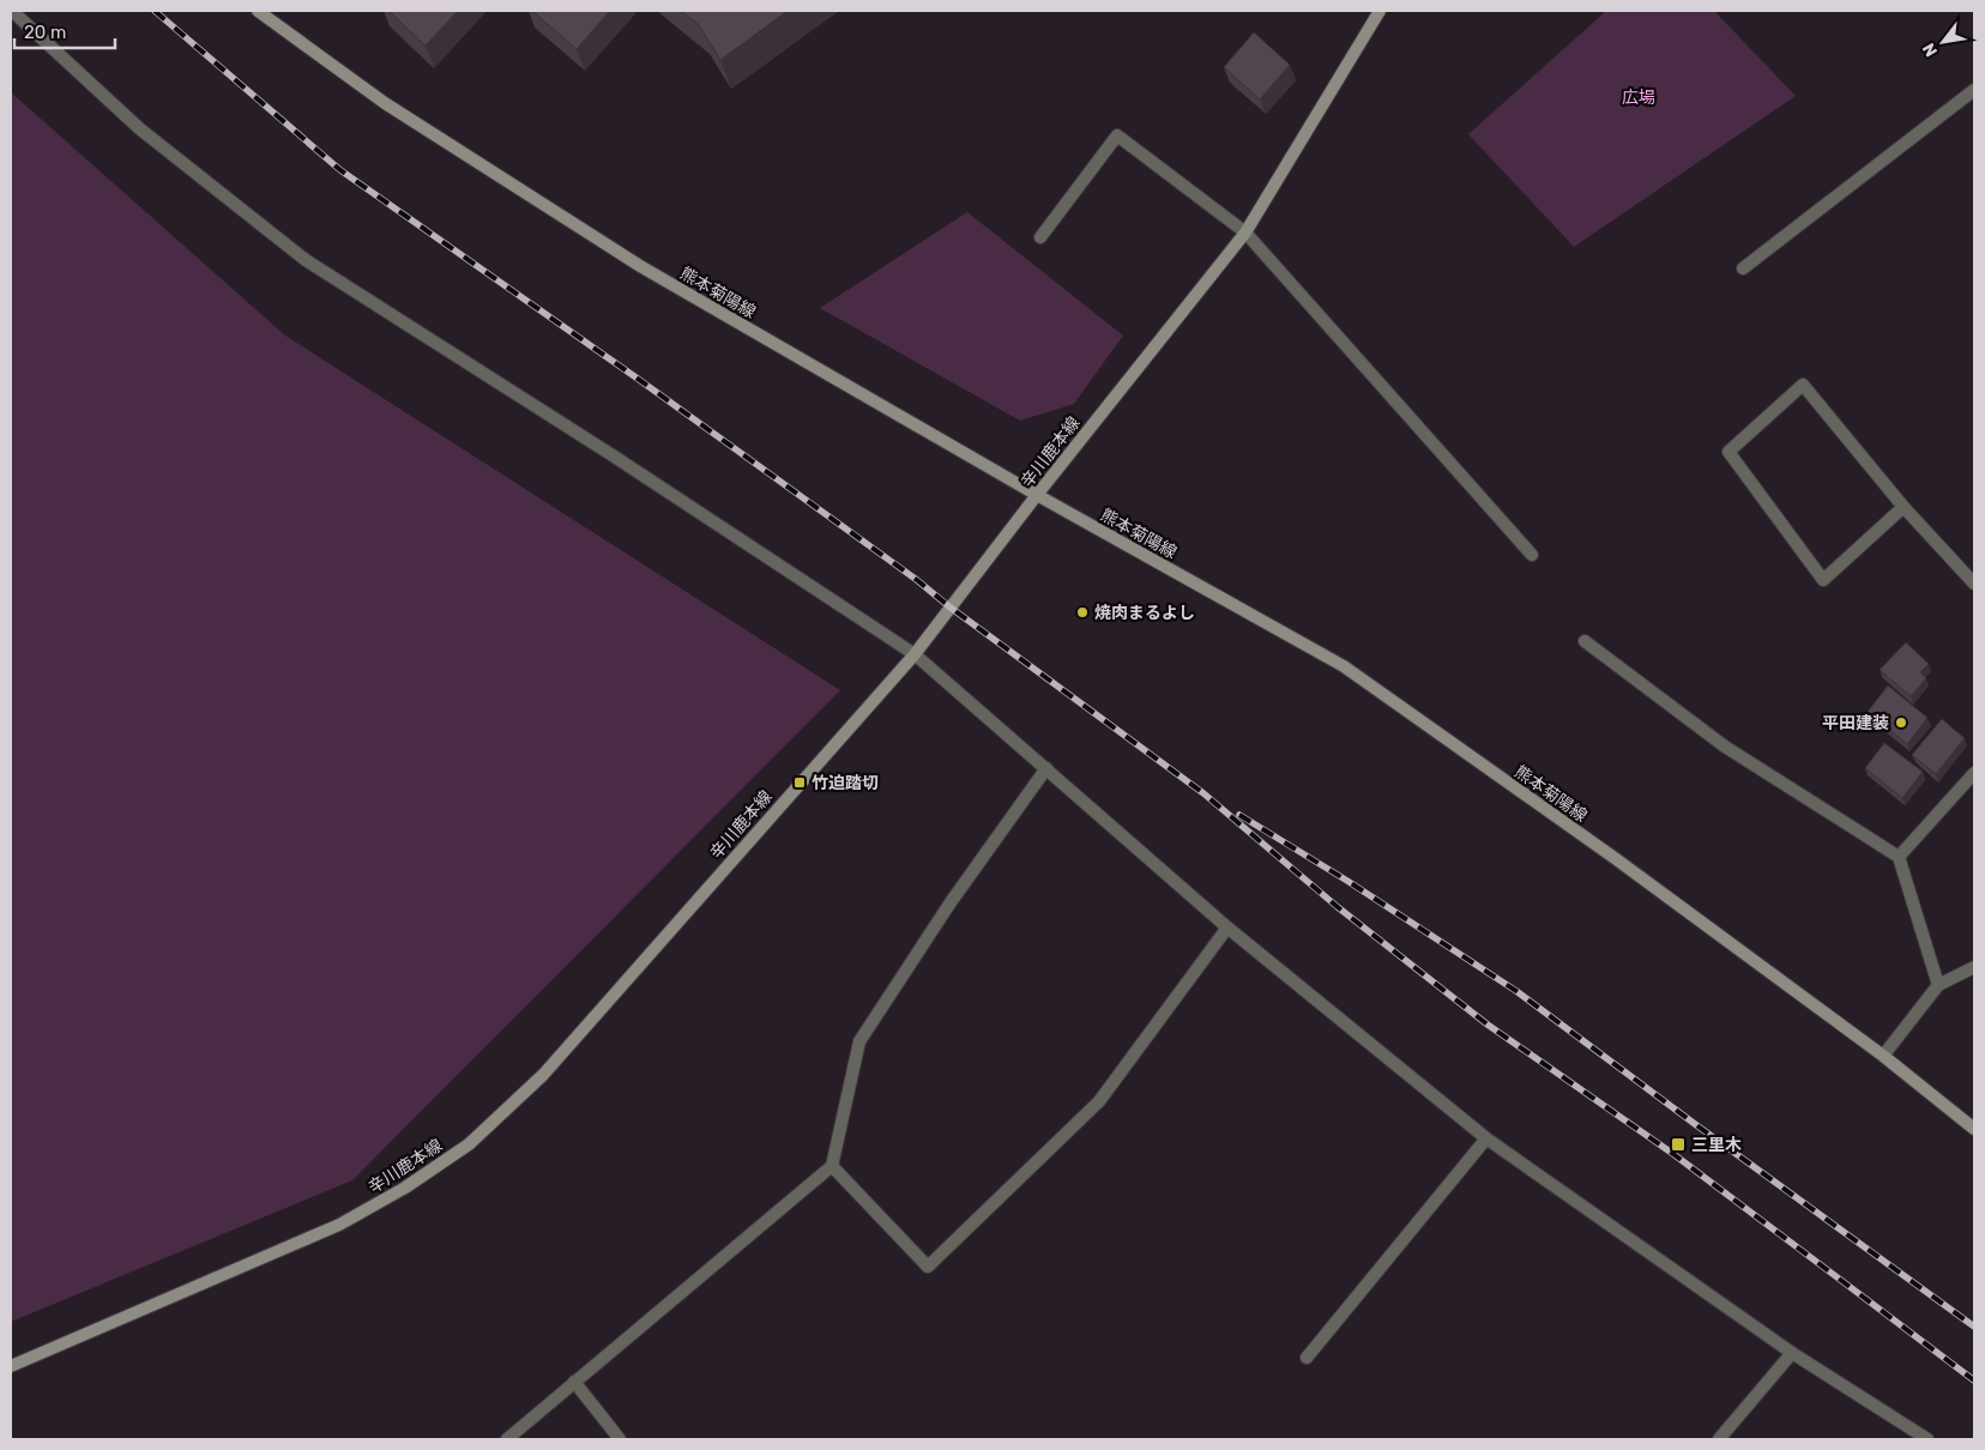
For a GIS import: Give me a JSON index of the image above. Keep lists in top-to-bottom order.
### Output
{
  "streets": {
    "main road": ["熊本菊陽線", "辛川鹿本線"]
  },
  "crossings": [
    ["熊本菊陽線", "辛川鹿本線"]
  ],
  "parks": ["広場"],
  "places": {
    "other": ["焼肉まるよし", "平田建装"],
    "transit": ["竹迫踏切", "三里木"]
  },
  "scale_bar": "20 m",
  "north": "bottom left"
}
